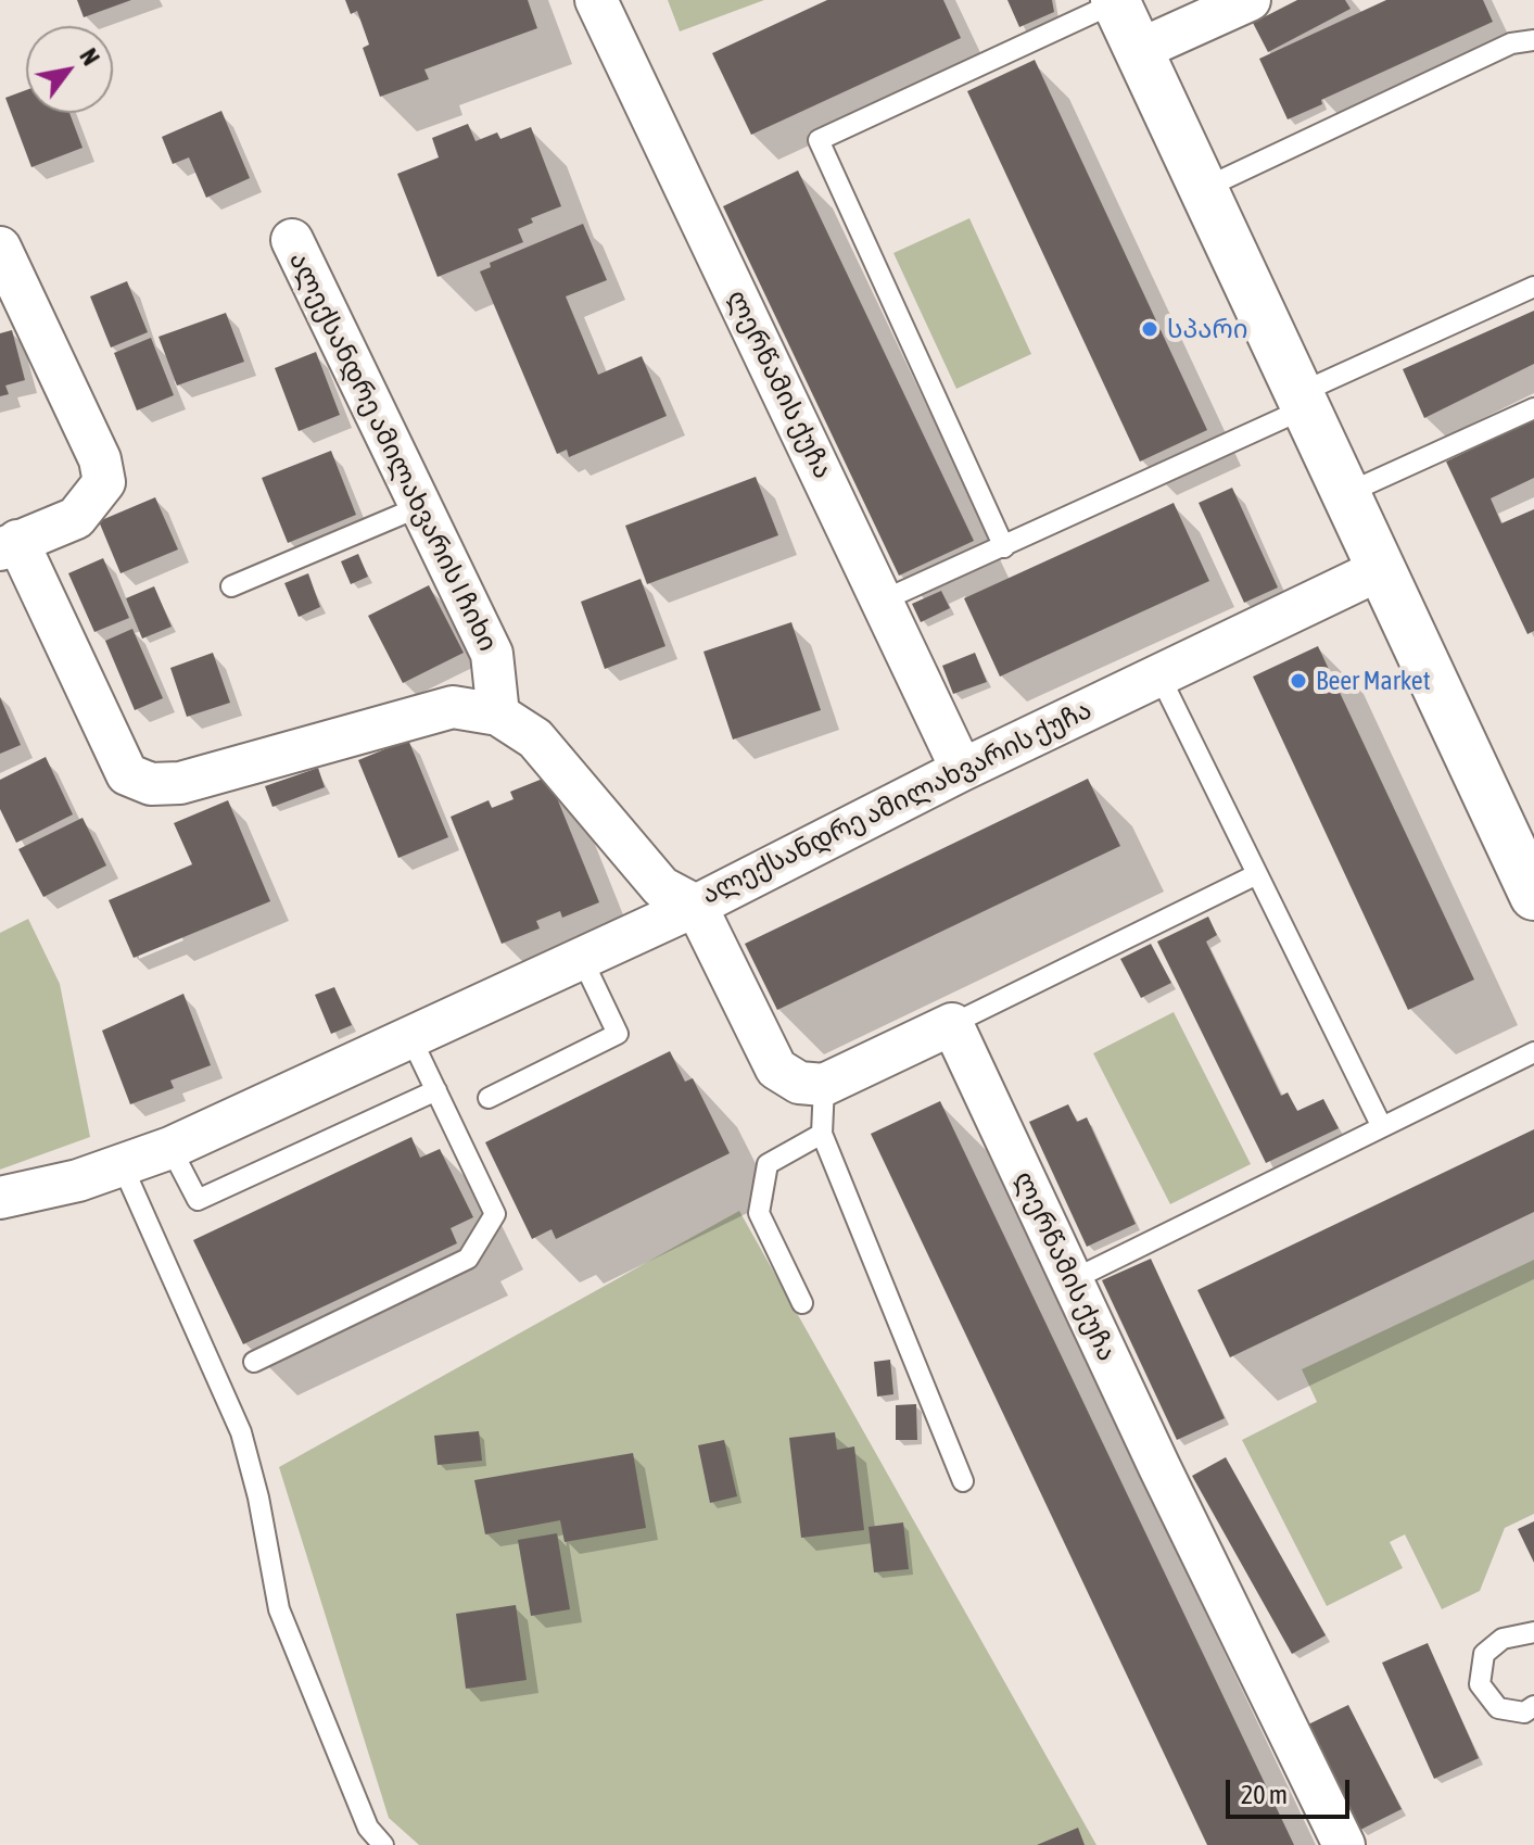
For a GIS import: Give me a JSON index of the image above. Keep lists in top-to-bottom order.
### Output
{
  "streets": {
    "street": ["ლერწამის ქუჩა", "ალექსანდრე ამილახვარის I ჩიხი", "ალექსანდრე ამილახვარის ქუჩა"]
  },
  "crossings": [
    ["ლერწამის ქუჩა", "ალექსანდრე ამილახვარის ქუჩა"],
    ["ალექსანდრე ამილახვარის I ჩიხი", "ალექსანდრე ამილახვარის ქუჩა"]
  ],
  "places": ["სპარი", "Beer Market"],
  "scale_bar": "20 m",
  "north": "top right"
}
